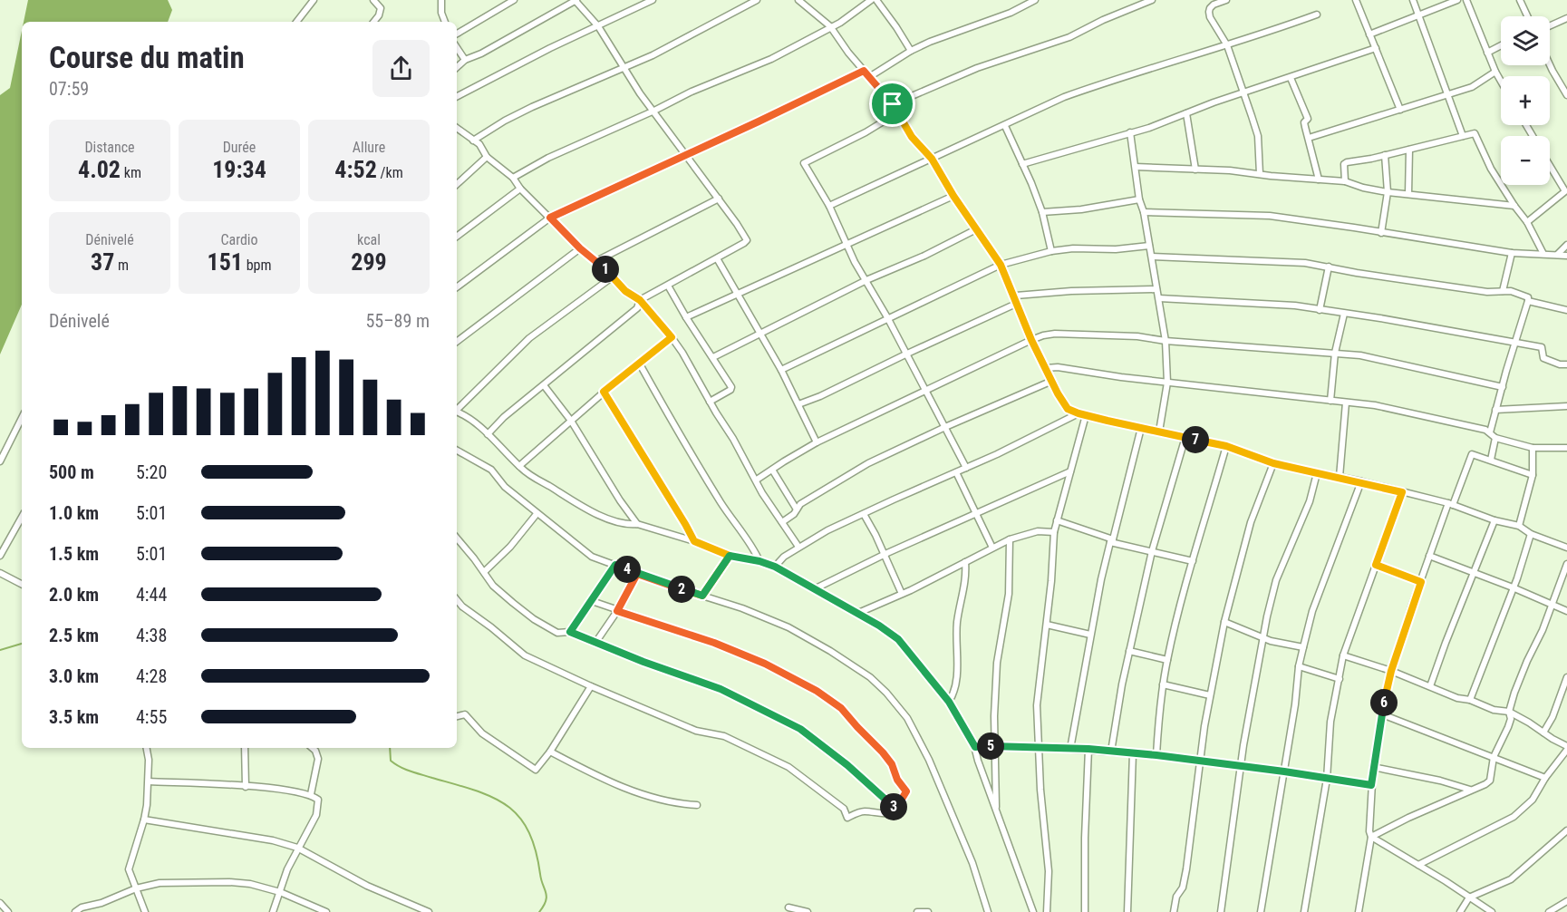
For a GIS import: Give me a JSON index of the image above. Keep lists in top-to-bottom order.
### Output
{
  "page": {
    "map_buttons": ["+", "−"],
    "heading": ["Course du matin", "07:59"],
    "stats": [
      ["Distance", "4.02 km"],
      ["Durée", "19:34"],
      ["Allure", "4:52 /km"],
      ["Dénivelé", "37 m"],
      ["Cardio", "151 bpm"],
      ["kcal", "299"]
    ],
    "pins": [
      "1",
      "7",
      "4",
      "2",
      "6",
      "5",
      "3"
    ],
    "chart": ["Dénivelé", "55–89 m"],
    "list": [
      {
        "name": "500 m",
        "note": "5:20"
      },
      {
        "name": "1.0 km",
        "note": "5:01"
      },
      {
        "name": "1.5 km",
        "note": "5:01"
      },
      {
        "name": "2.0 km",
        "note": "4:44"
      },
      {
        "name": "2.5 km",
        "note": "4:38"
      },
      {
        "name": "3.0 km",
        "note": "4:28"
      },
      {
        "name": "3.5 km",
        "note": "4:55"
      }
    ]
  }
}
